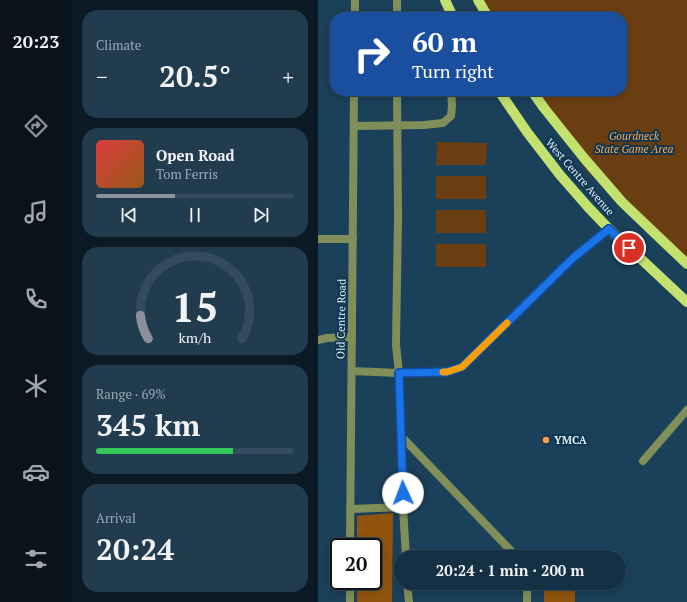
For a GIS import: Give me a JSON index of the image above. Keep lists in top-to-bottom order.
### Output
{
  "streets": {
    "main road": ["West Centre Avenue"],
    "street": ["Old Centre Road"]
  },
  "parks": ["Gourdneck State Game Area"],
  "places": ["YMCA"],
  "page": {
    "tabs": "20:23",
    "tile": [
      "Climate",
      ["Range · 69%", "345 km"],
      ["Arrival", "20:24"]
    ],
    "turn": ["60 m", "Turn right"],
    "heat": ["−", "20.5°", "+"],
    "song": ["Open Road", "Tom Ferris"],
    "limit": "20",
    "trip": "20:24 · 1 min · 200 m",
    "gauge": ["15", "km/h"]
  }
}
